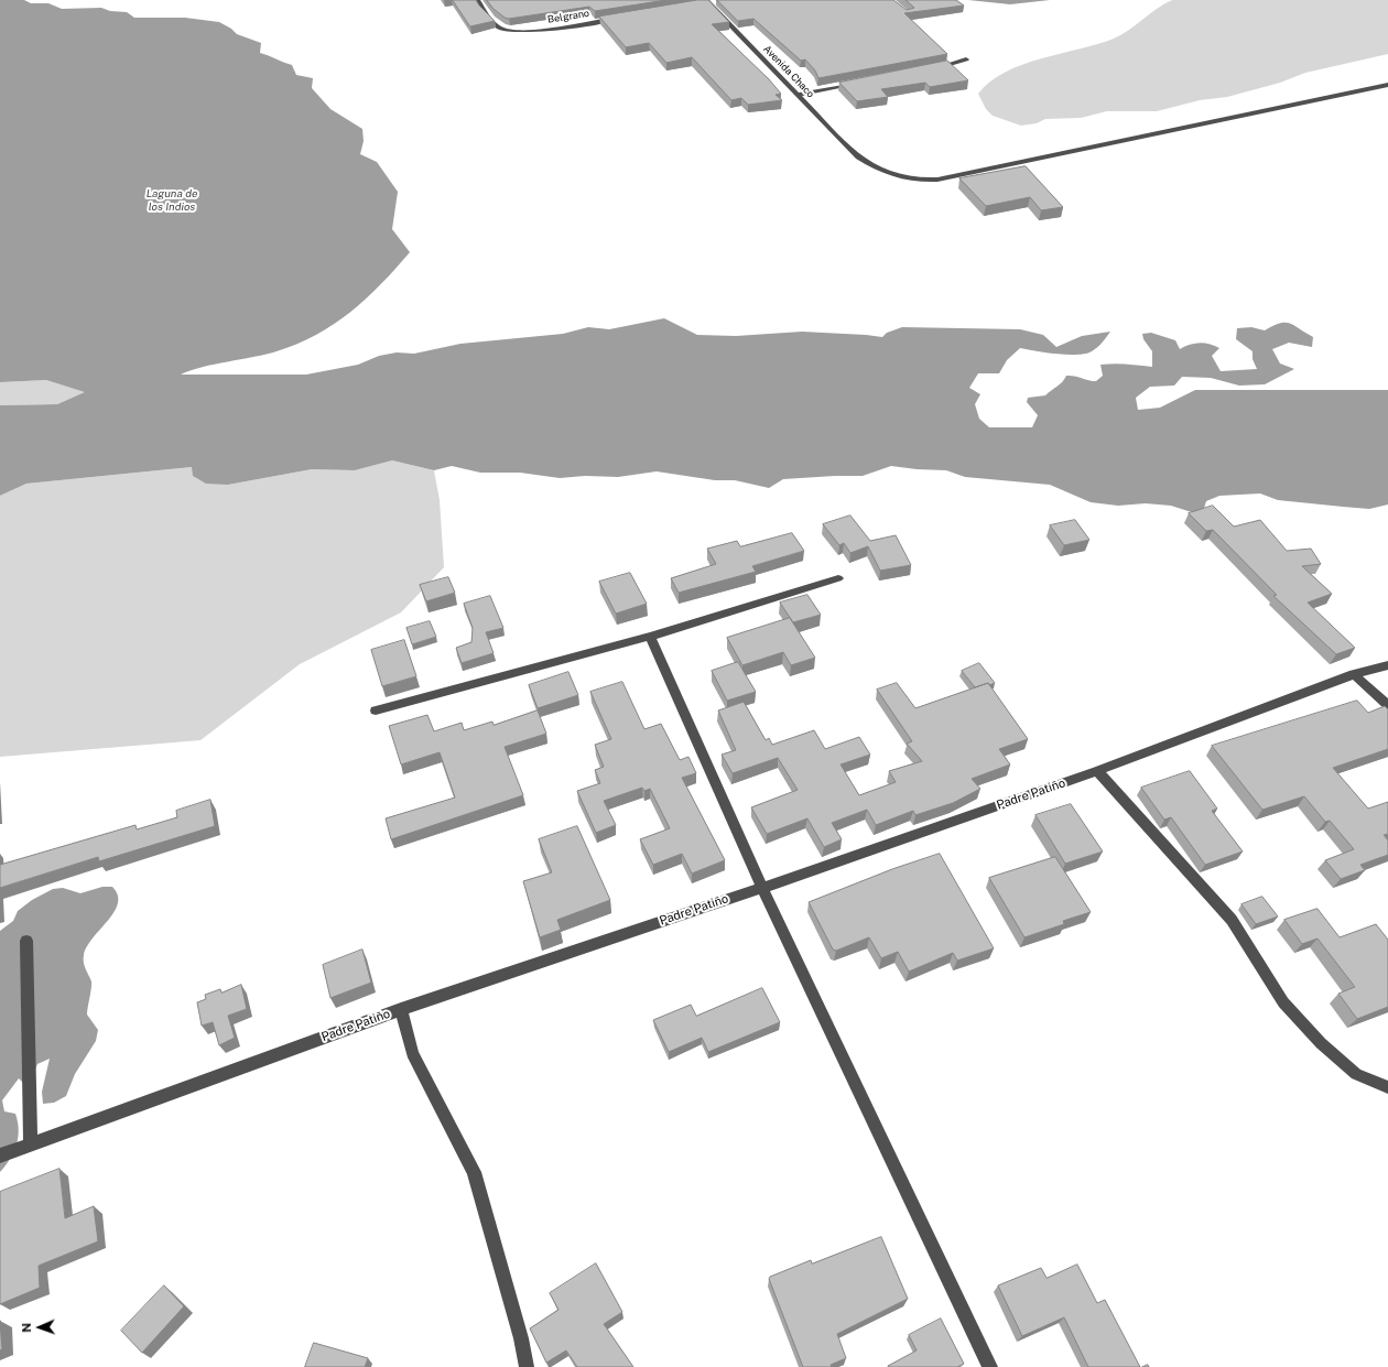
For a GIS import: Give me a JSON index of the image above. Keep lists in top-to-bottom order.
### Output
{
  "streets": {
    "street": ["Belgrano", "Avenida Chaco", "Padre Patiño"]
  },
  "water": ["Laguna de los Indios"],
  "north": "left"
}
